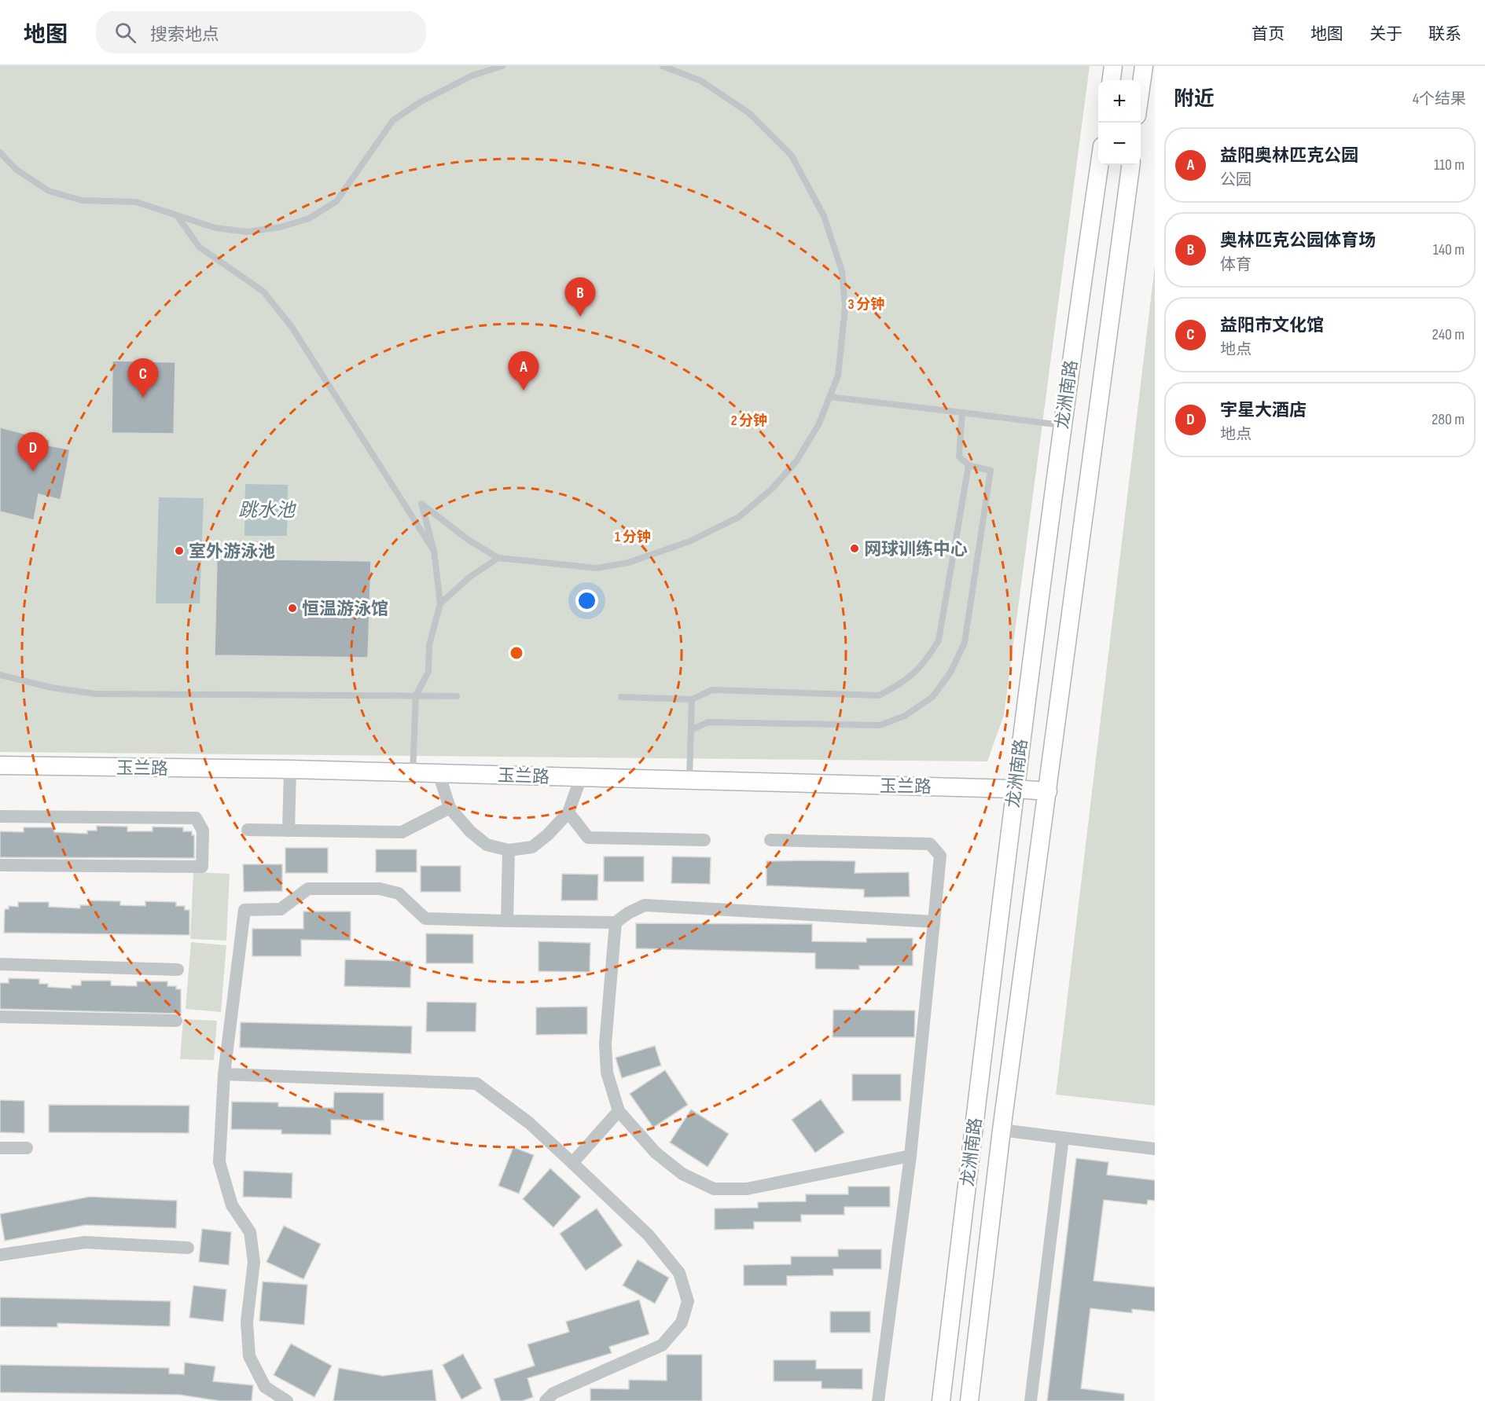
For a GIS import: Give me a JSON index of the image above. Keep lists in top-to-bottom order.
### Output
{
  "streets": {
    "main road": ["龙洲南路", "玉兰路"]
  },
  "crossings": [
    ["龙洲南路", "玉兰路"]
  ],
  "water": ["跳水池"],
  "places": ["网球训练中心", "室外游泳池", "恒温游泳馆"],
  "page": {
    "header": "地图",
    "search": "搜索地点",
    "nav": [
      "首页",
      "地图",
      "关于",
      "联系"
    ],
    "heading": ["附近", "4个结果"],
    "map_buttons": ["+", "−"],
    "list": [
      {
        "mark": "A",
        "name": "益阳奥林匹克公园",
        "note": "公园",
        "value": "110 m"
      },
      {
        "mark": "B",
        "name": "奥林匹克公园体育场",
        "note": "体育",
        "value": "140 m"
      },
      {
        "mark": "C",
        "name": "益阳市文化馆",
        "note": "地点",
        "value": "240 m"
      },
      {
        "mark": "D",
        "name": "宇星大酒店",
        "note": "地点",
        "value": "280 m"
      }
    ],
    "pins": [
      "B",
      "A",
      "C",
      "D"
    ]
  },
  "rings": ["3 分钟", "2 分钟", "1 分钟"]
}
